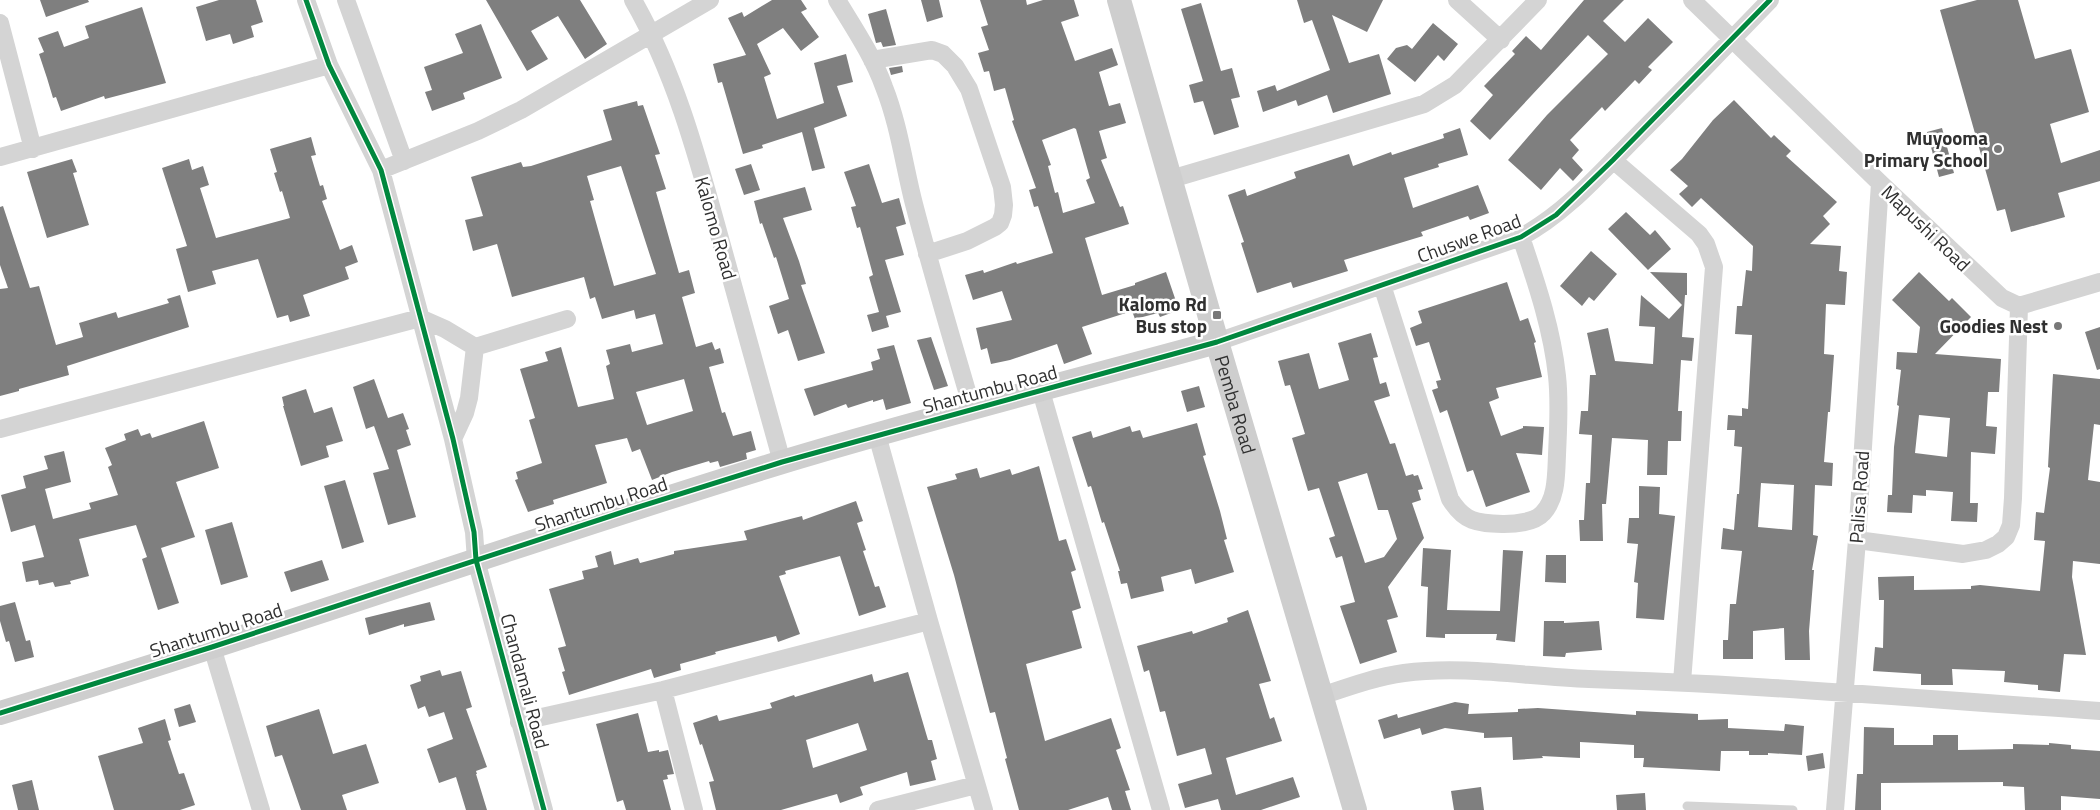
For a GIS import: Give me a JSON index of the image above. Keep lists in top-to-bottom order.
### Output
{
  "streets": {
    "street": [
      "Kalomo Road",
      "Mapushi Road",
      "Chuswe Road",
      "Shantumbu Road",
      "Pemba Road",
      "Palisa Road",
      "Chandamali Road"
    ]
  },
  "crossings": [
    ["Kalomo Road", "Shantumbu Road"],
    ["Mapushi Road", "Chuswe Road"],
    ["Mapushi Road", "Palisa Road"],
    ["Chuswe Road", "Shantumbu Road"],
    ["Chuswe Road", "Pemba Road"],
    ["Shantumbu Road", "Pemba Road"],
    ["Shantumbu Road", "Chandamali Road"]
  ],
  "places": {
    "other": ["Muyooma Primary School", "Goodies Nest"],
    "transit": ["Kalomo Rd Bus stop"]
  }
}
